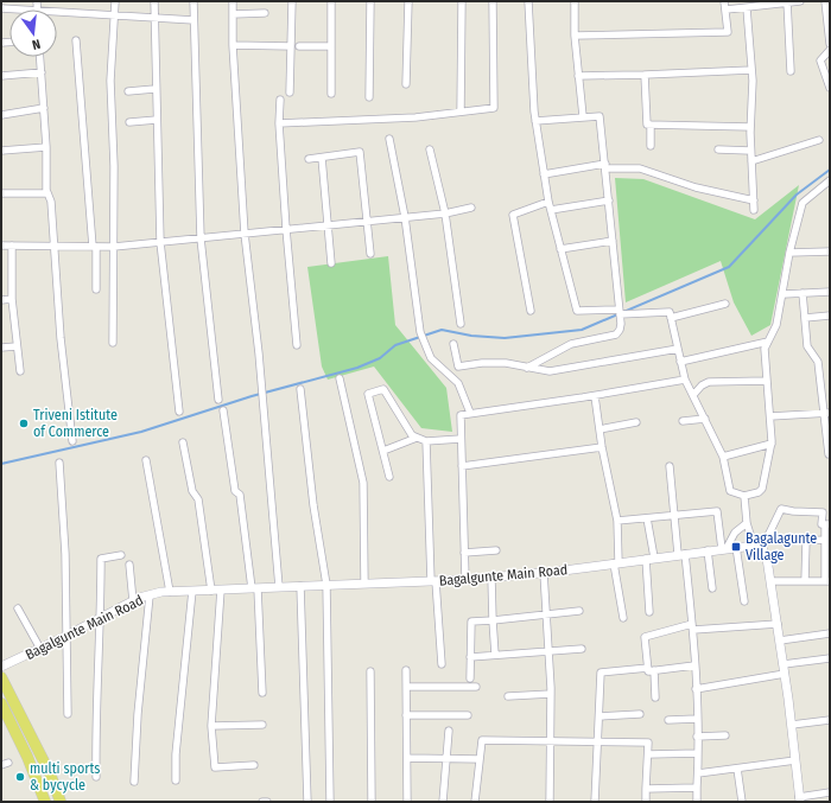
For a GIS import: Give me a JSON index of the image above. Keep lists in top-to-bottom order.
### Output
{
  "streets": {
    "street": ["Bagalgunte Main Road"]
  },
  "places": {
    "other": ["Triveni Istitute of Commerce", "multi sports & bycycle"],
    "transit": ["Bagalagunte Village"]
  },
  "north": "bottom"
}
